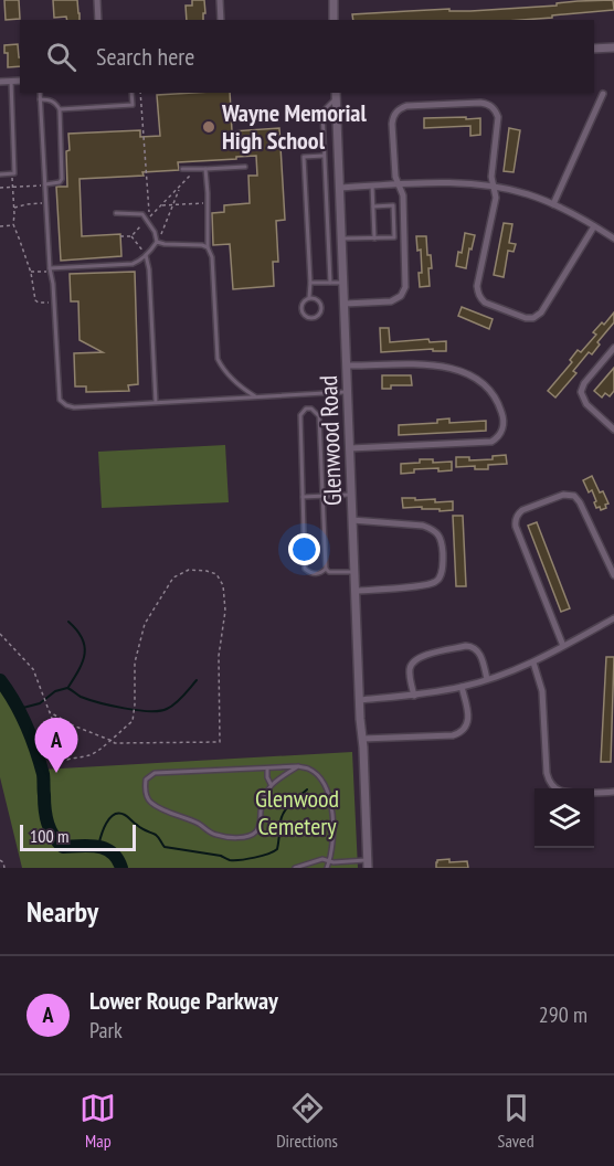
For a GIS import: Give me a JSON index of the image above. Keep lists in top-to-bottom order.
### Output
{
  "streets": {
    "street": ["Glenwood Road"]
  },
  "parks": ["Glenwood Cemetery"],
  "places": ["Wayne Memorial High School"],
  "scale_bar": "100 m",
  "page": {
    "search": "Search here",
    "pins": "A",
    "scale": "100 m",
    "heading": "Nearby",
    "list": [
      {
        "mark": "A",
        "name": "Lower Rouge Parkway",
        "note": "Park",
        "value": "290 m"
      }
    ],
    "nav": ["Map", "Directions", "Saved"]
  }
}
